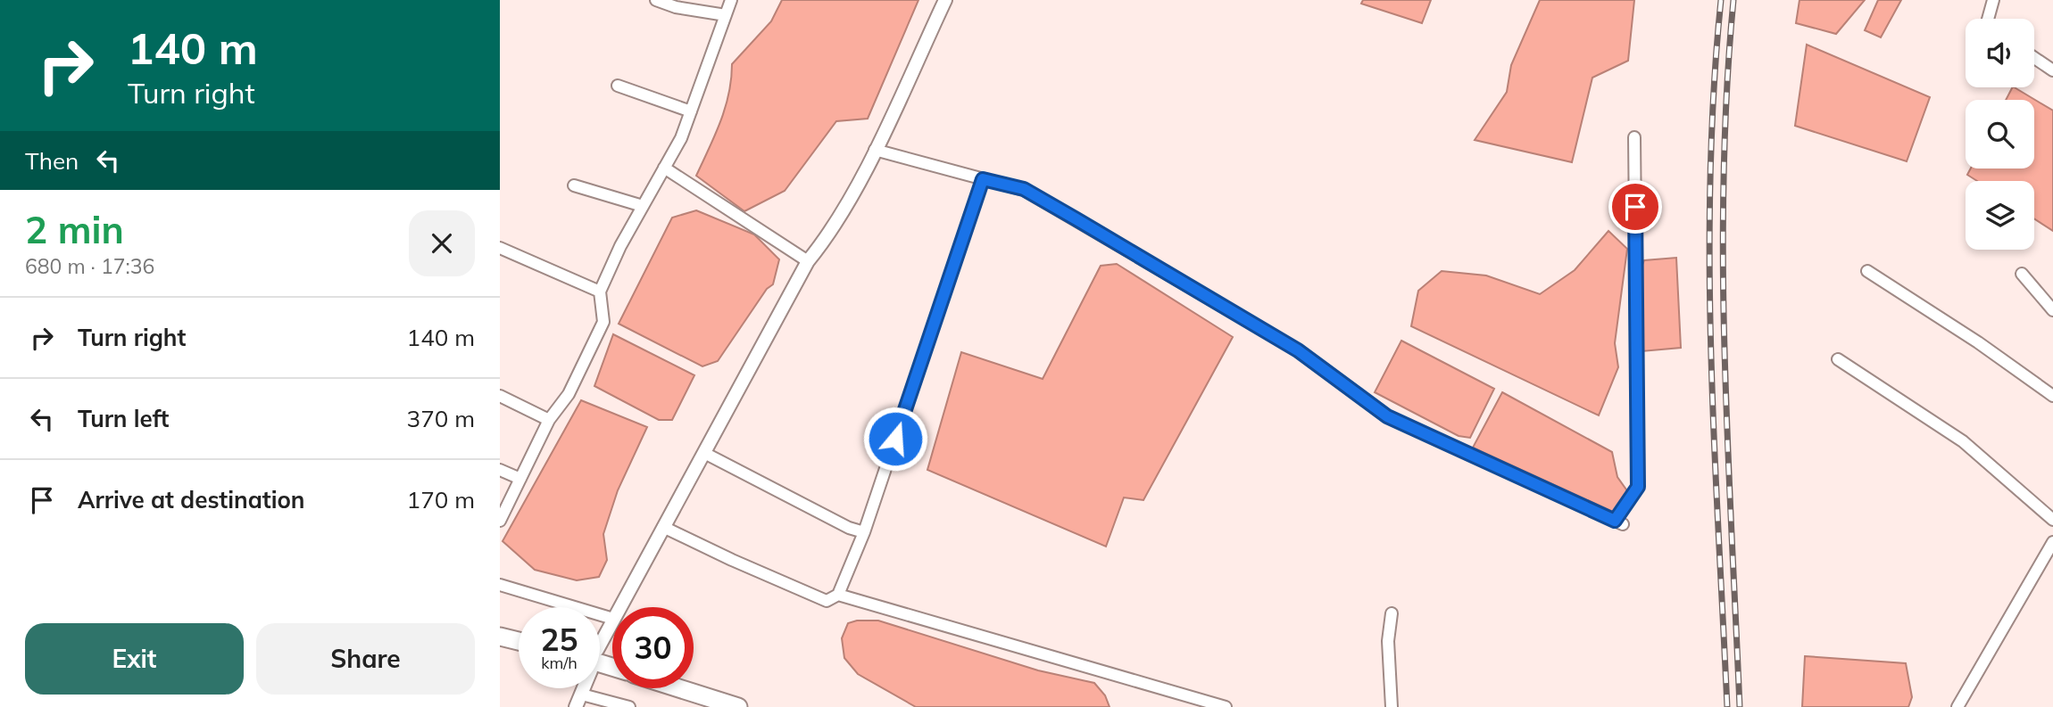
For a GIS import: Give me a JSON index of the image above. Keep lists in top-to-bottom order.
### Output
{
  "page": {
    "turn": ["140 m", "Turn right"],
    "then": "Then",
    "heading": ["2 min", "680 m · 17:36"],
    "list": [
      {
        "name": "Turn right",
        "value": "140 m"
      },
      {
        "name": "Turn left",
        "value": "370 m"
      },
      {
        "name": "Arrive at destination",
        "value": "170 m"
      }
    ],
    "speed": "25 km/h",
    "limit": "30",
    "buttons": ["Exit", "Share"]
  }
}
